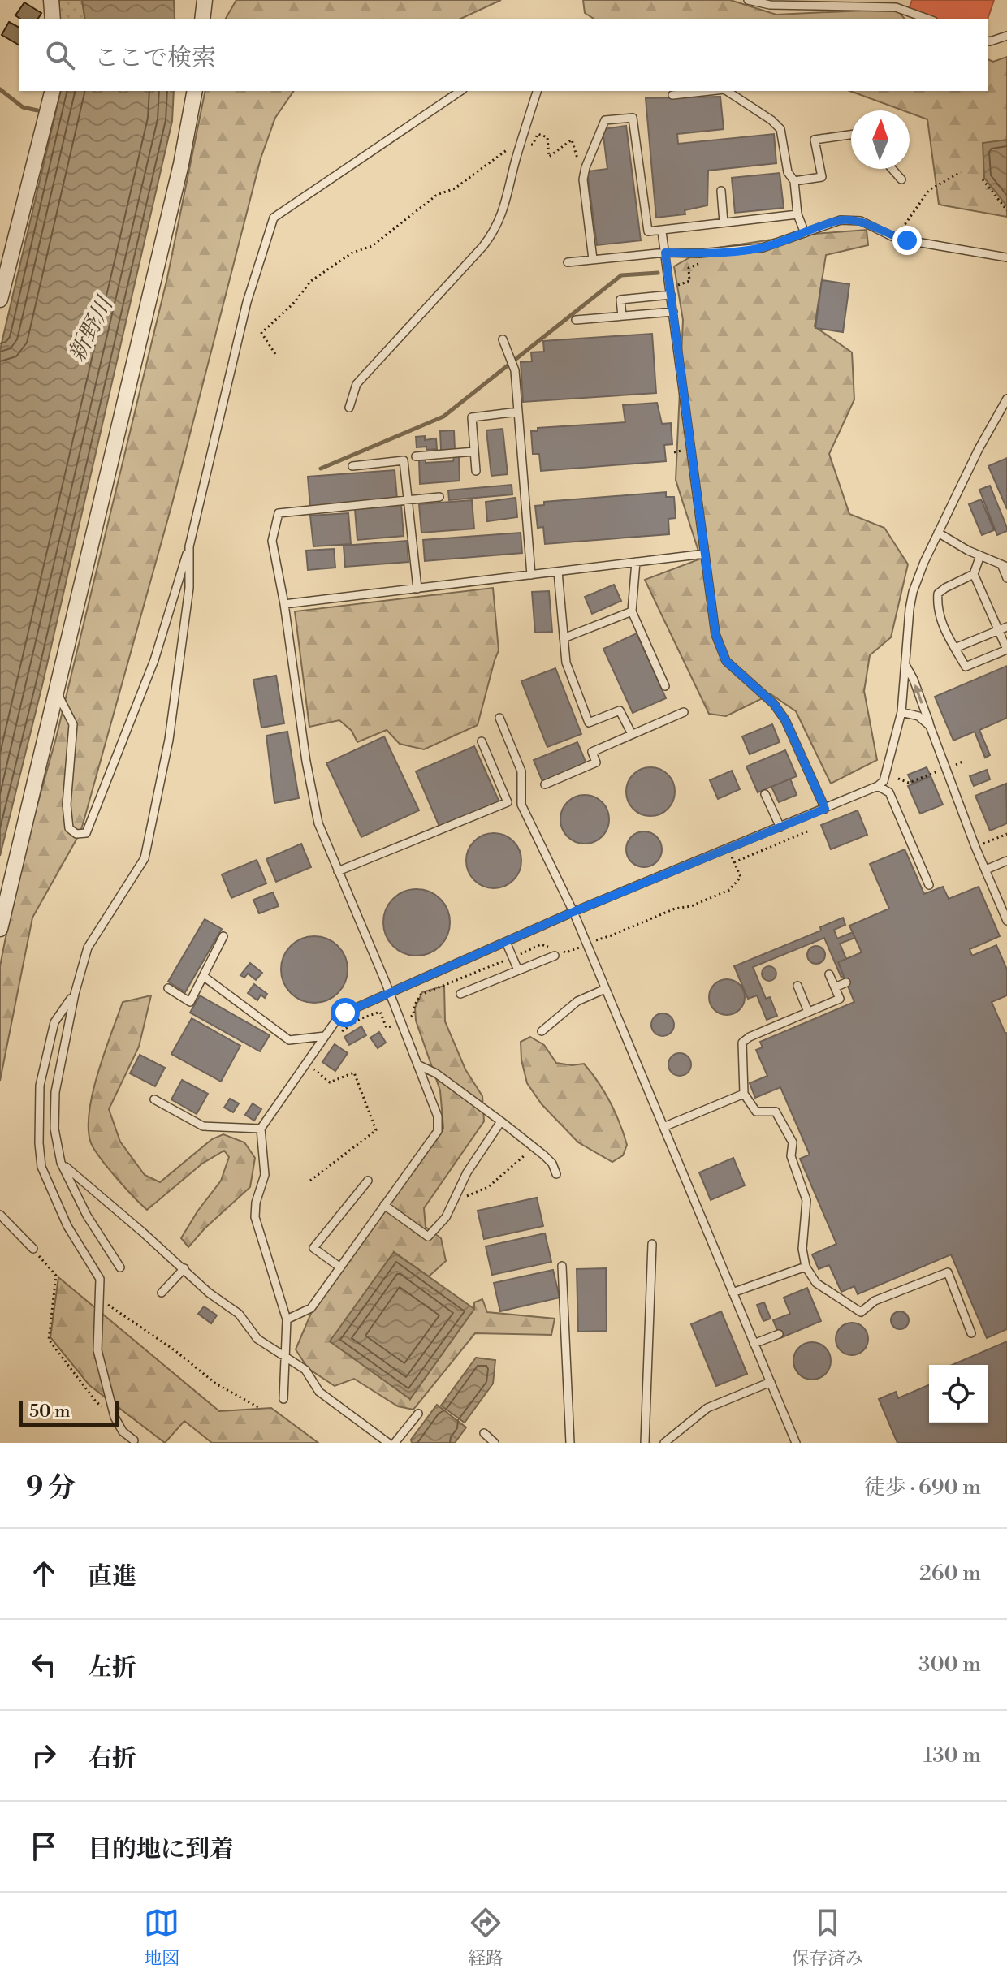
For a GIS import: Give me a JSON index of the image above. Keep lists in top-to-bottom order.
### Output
{
  "water": ["新野川"],
  "scale_bar": "50 m",
  "north": "top",
  "page": {
    "search": "ここで検索",
    "scale": "50 m",
    "heading": ["9 分", "徒歩 · 690 m"],
    "list": [
      ["直進", "260 m"],
      ["左折", "300 m"],
      ["右折", "130 m"],
      "目的地に到着"
    ],
    "nav": ["地図", "経路", "保存済み"]
  }
}
